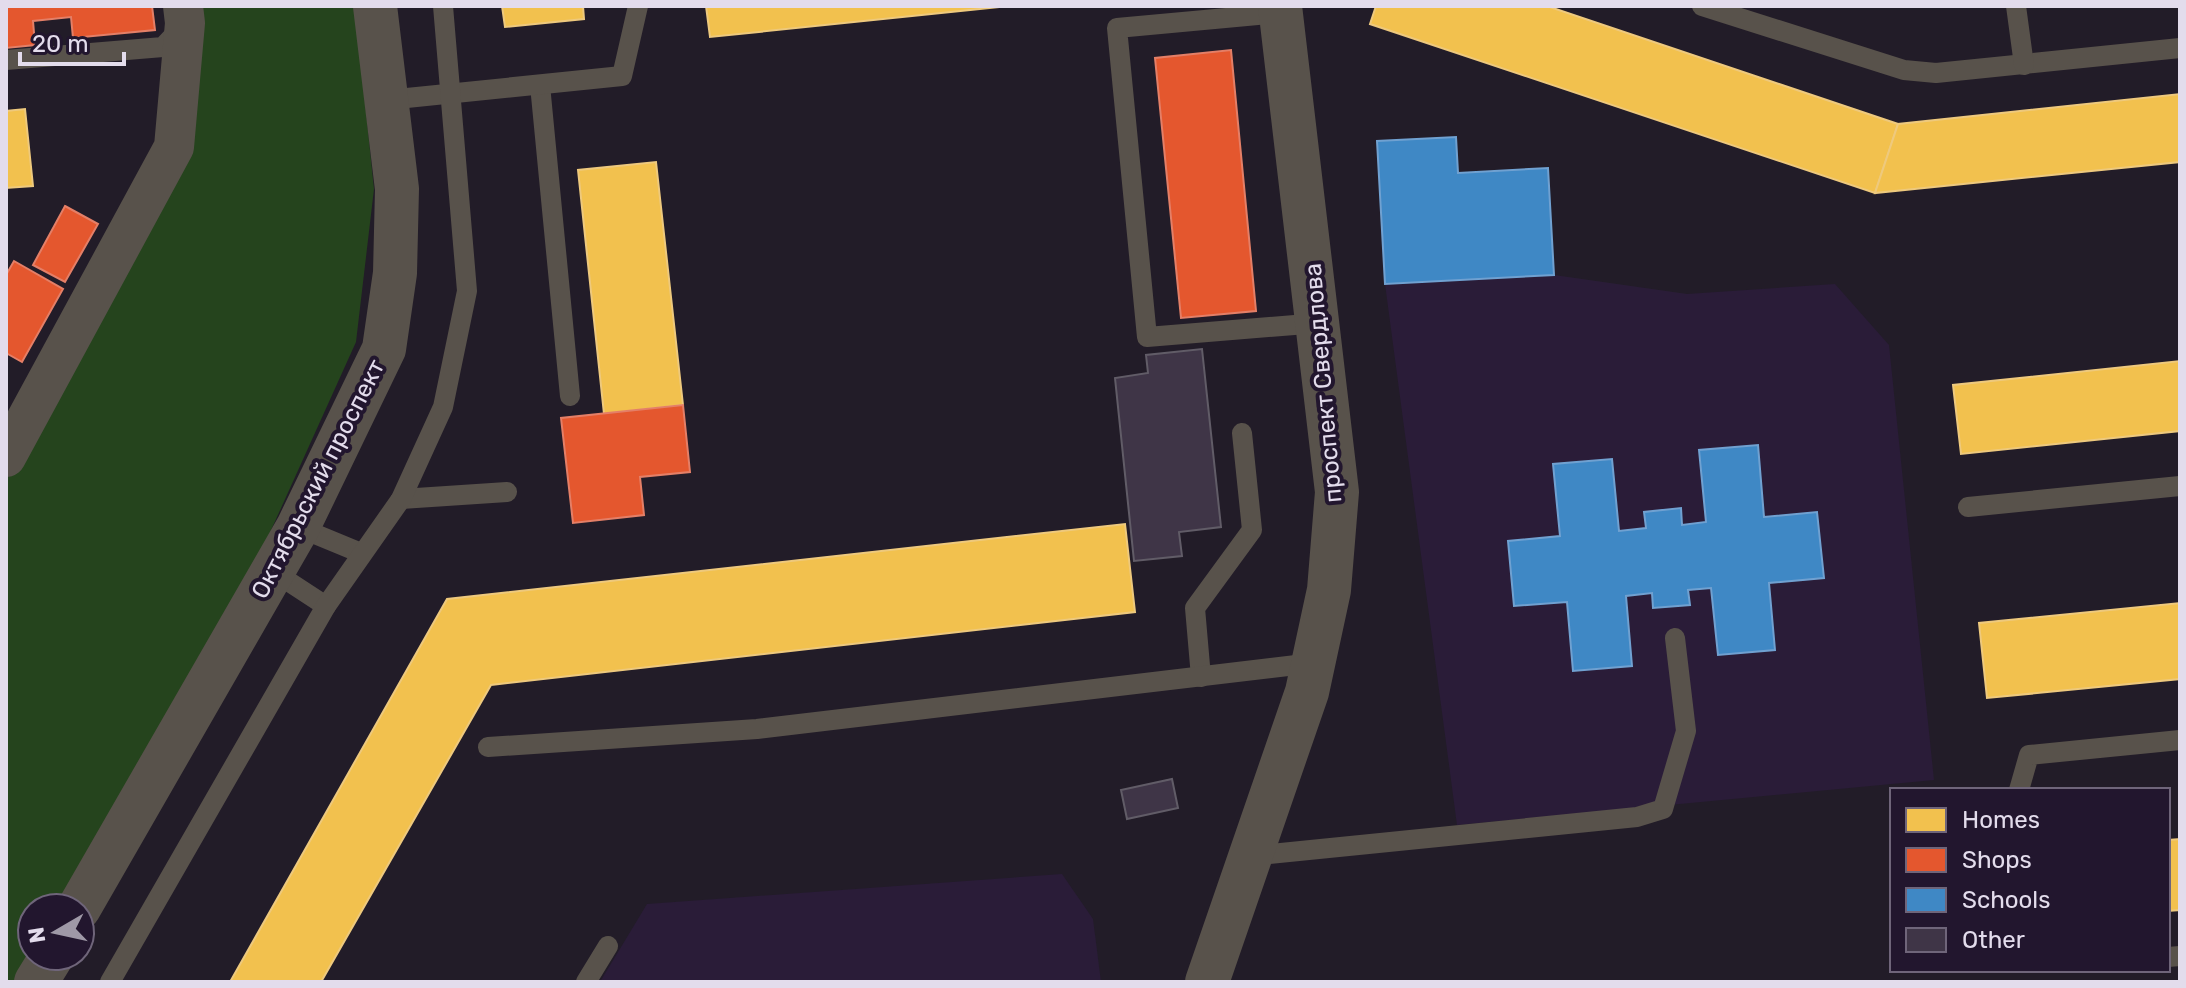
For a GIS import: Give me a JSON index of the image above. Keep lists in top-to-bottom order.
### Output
{
  "streets": {
    "street": ["проспект Свердлова", "Октябрьский проспект"]
  },
  "legend": [
    "Homes",
    "Shops",
    "Schools",
    "Other"
  ],
  "scale_bar": "20 m",
  "north": "left"
}
